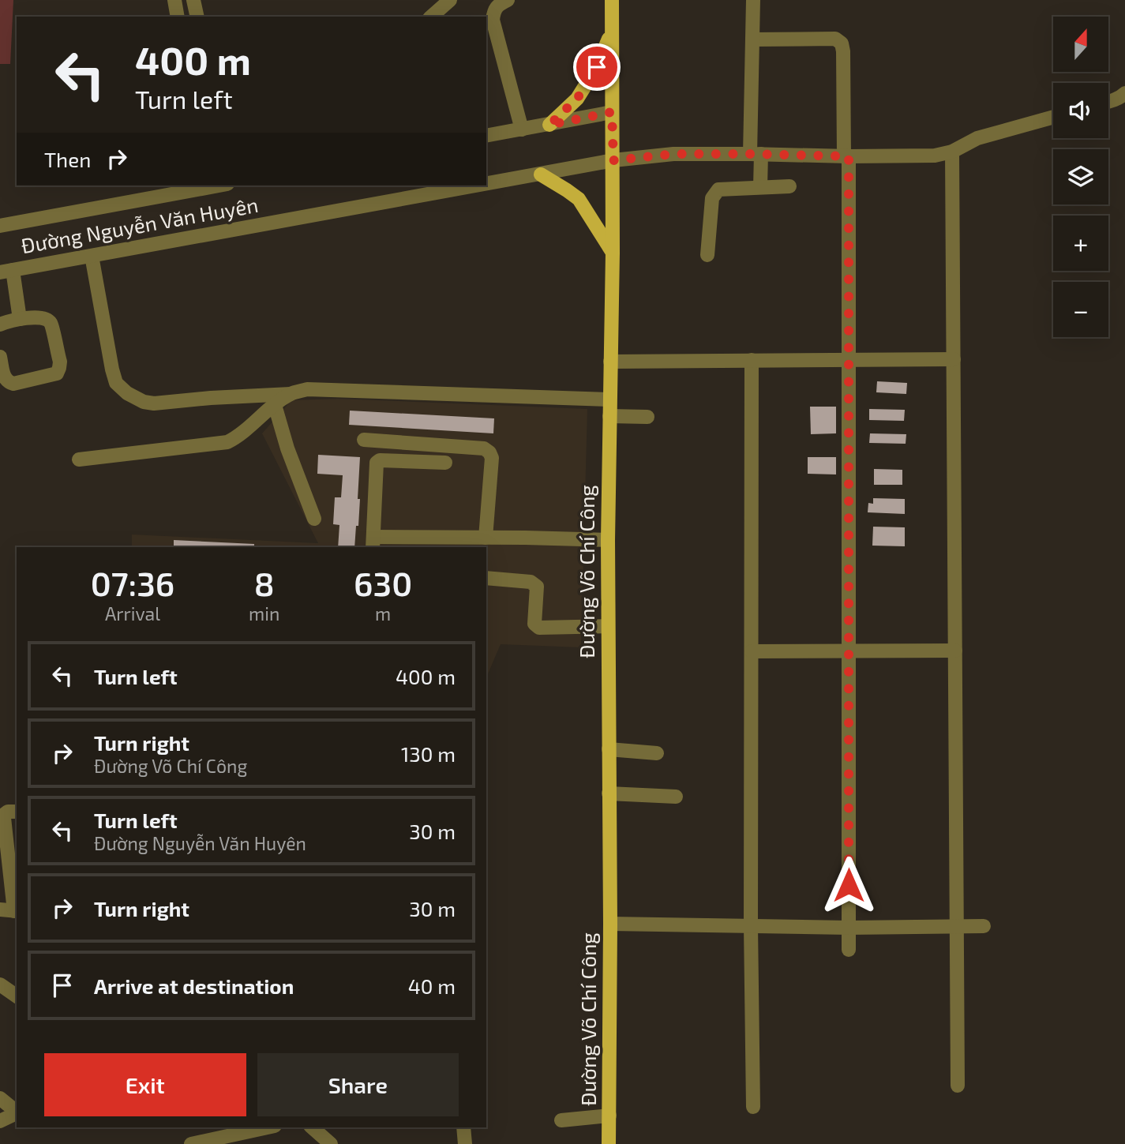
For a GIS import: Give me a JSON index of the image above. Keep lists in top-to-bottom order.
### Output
{
  "streets": {
    "main road": ["Đường Võ Chí Công"],
    "street": ["Đường Nguyễn Văn Huyên"]
  },
  "crossings": [
    ["Đường Nguyễn Văn Huyên", "Đường Võ Chí Công"]
  ],
  "north": "top",
  "page": {
    "map_buttons": ["+", "−"],
    "turn": ["400 m", "Turn left"],
    "then": "Then",
    "eta": [
      "07:36",
      "Arrival",
      "8",
      "min",
      "630",
      "m"
    ],
    "list": [
      {
        "name": "Turn left",
        "value": "400 m"
      },
      {
        "name": "Turn right",
        "note": "Đường Võ Chí Công",
        "value": "130 m"
      },
      {
        "name": "Turn left",
        "note": "Đường Nguyễn Văn Huyên",
        "value": "30 m"
      },
      {
        "name": "Turn right",
        "value": "30 m"
      },
      {
        "name": "Arrive at destination",
        "value": "40 m"
      }
    ],
    "buttons": ["Exit", "Share"]
  }
}
